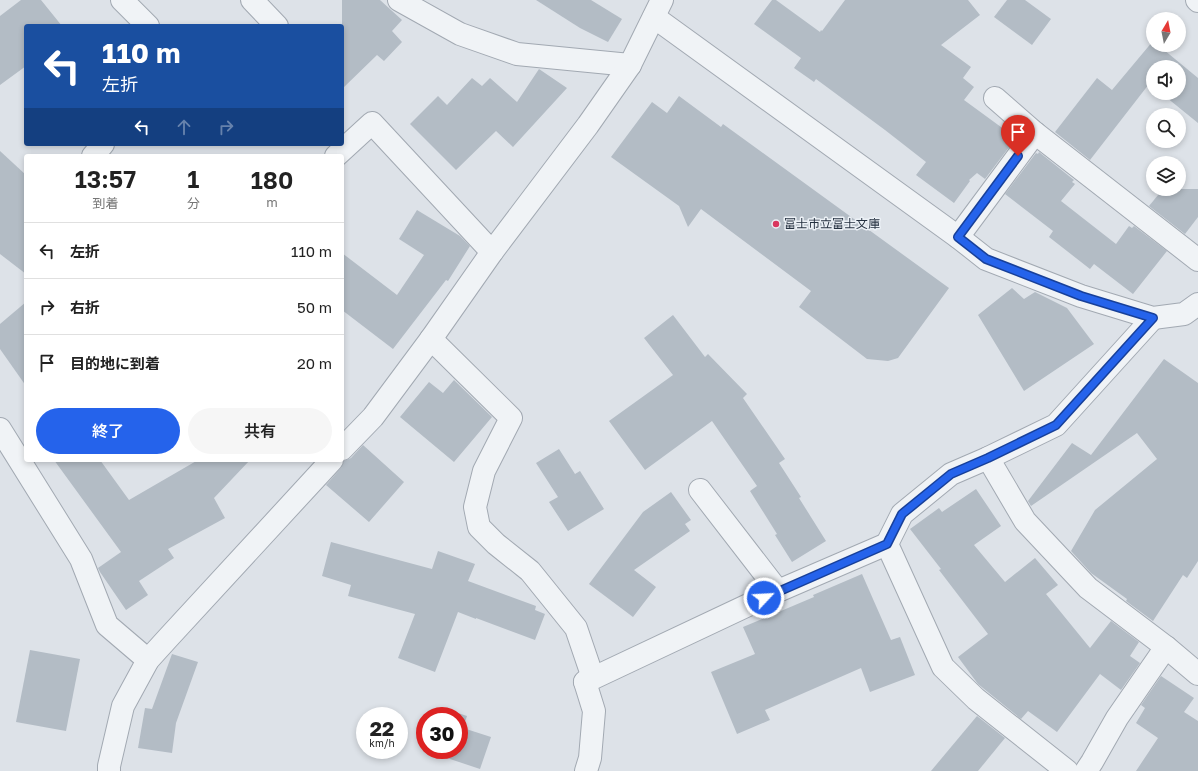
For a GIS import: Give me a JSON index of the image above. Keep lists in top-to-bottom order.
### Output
{
  "places": ["富士市立富士文庫"],
  "north": "top",
  "page": {
    "turn": ["110 m", "左折"],
    "eta": [
      "13:57",
      "到着",
      "1",
      "分",
      "180",
      "m"
    ],
    "list": [
      {
        "name": "左折",
        "value": "110 m"
      },
      {
        "name": "右折",
        "value": "50 m"
      },
      {
        "name": "目的地に到着",
        "value": "20 m"
      }
    ],
    "buttons": ["終了", "共有"],
    "speed": "22 km/h",
    "limit": "30"
  }
}
